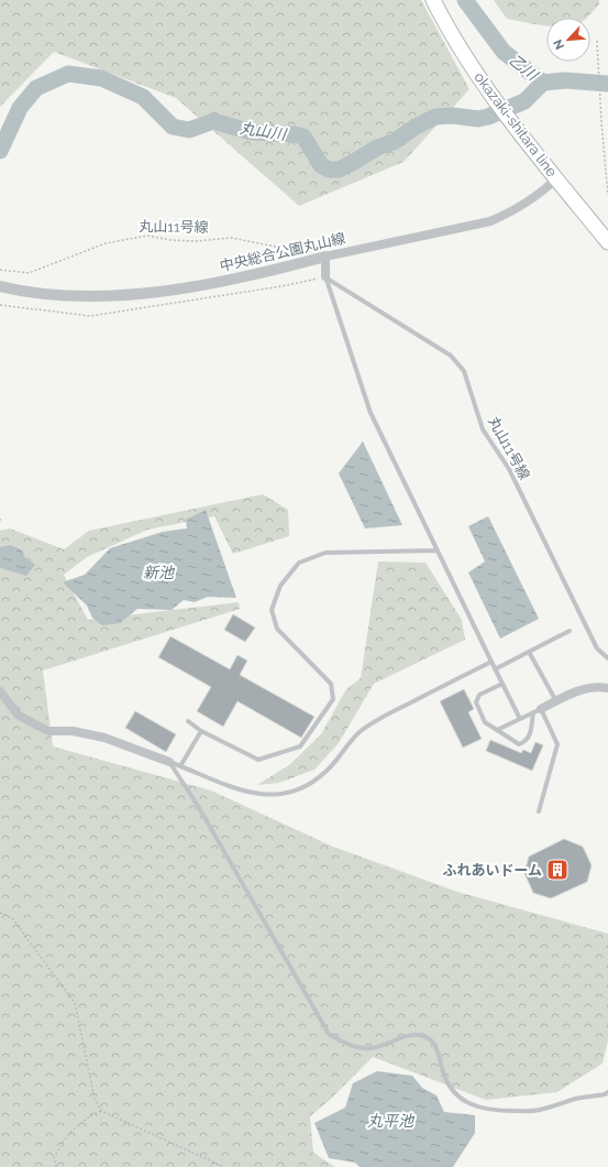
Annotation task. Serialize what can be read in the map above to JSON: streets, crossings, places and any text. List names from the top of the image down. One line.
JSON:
{"streets":{"main road":["okazaki-shitara line"],"street":["中央総合公園丸山線"],"lane":["丸山11号線"]},"crossings":[["okazaki-shitara line","中央総合公園丸山線"],["丸山11号線","中央総合公園丸山線"]],"water":["乙川","丸山川","新池","丸平池"],"places":{"building":["ふれあいドーム"]},"north":"bottom left"}
